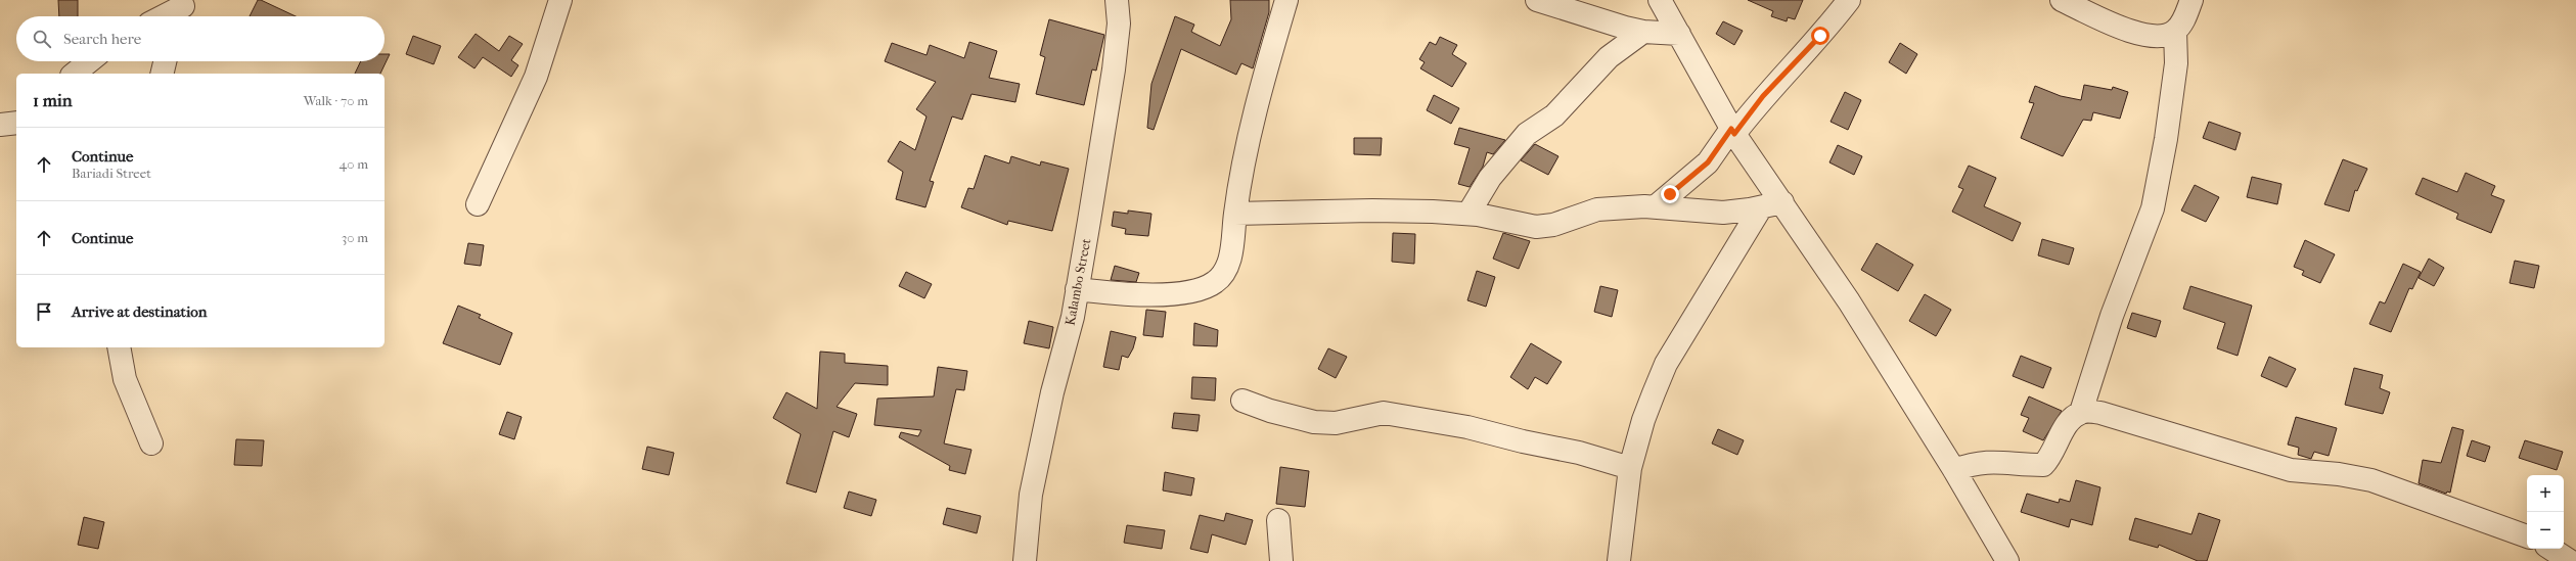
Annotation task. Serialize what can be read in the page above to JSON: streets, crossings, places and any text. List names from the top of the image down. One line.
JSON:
{"streets":{"street":["Kalambo Street"]},"page":{"search":"Search here","heading":["1 min","Walk · 70 m"],"list":[["Continue","Bariadi Street","40 m"],["Continue","30 m"],"Arrive at destination"],"map_buttons":["+","−"]}}
